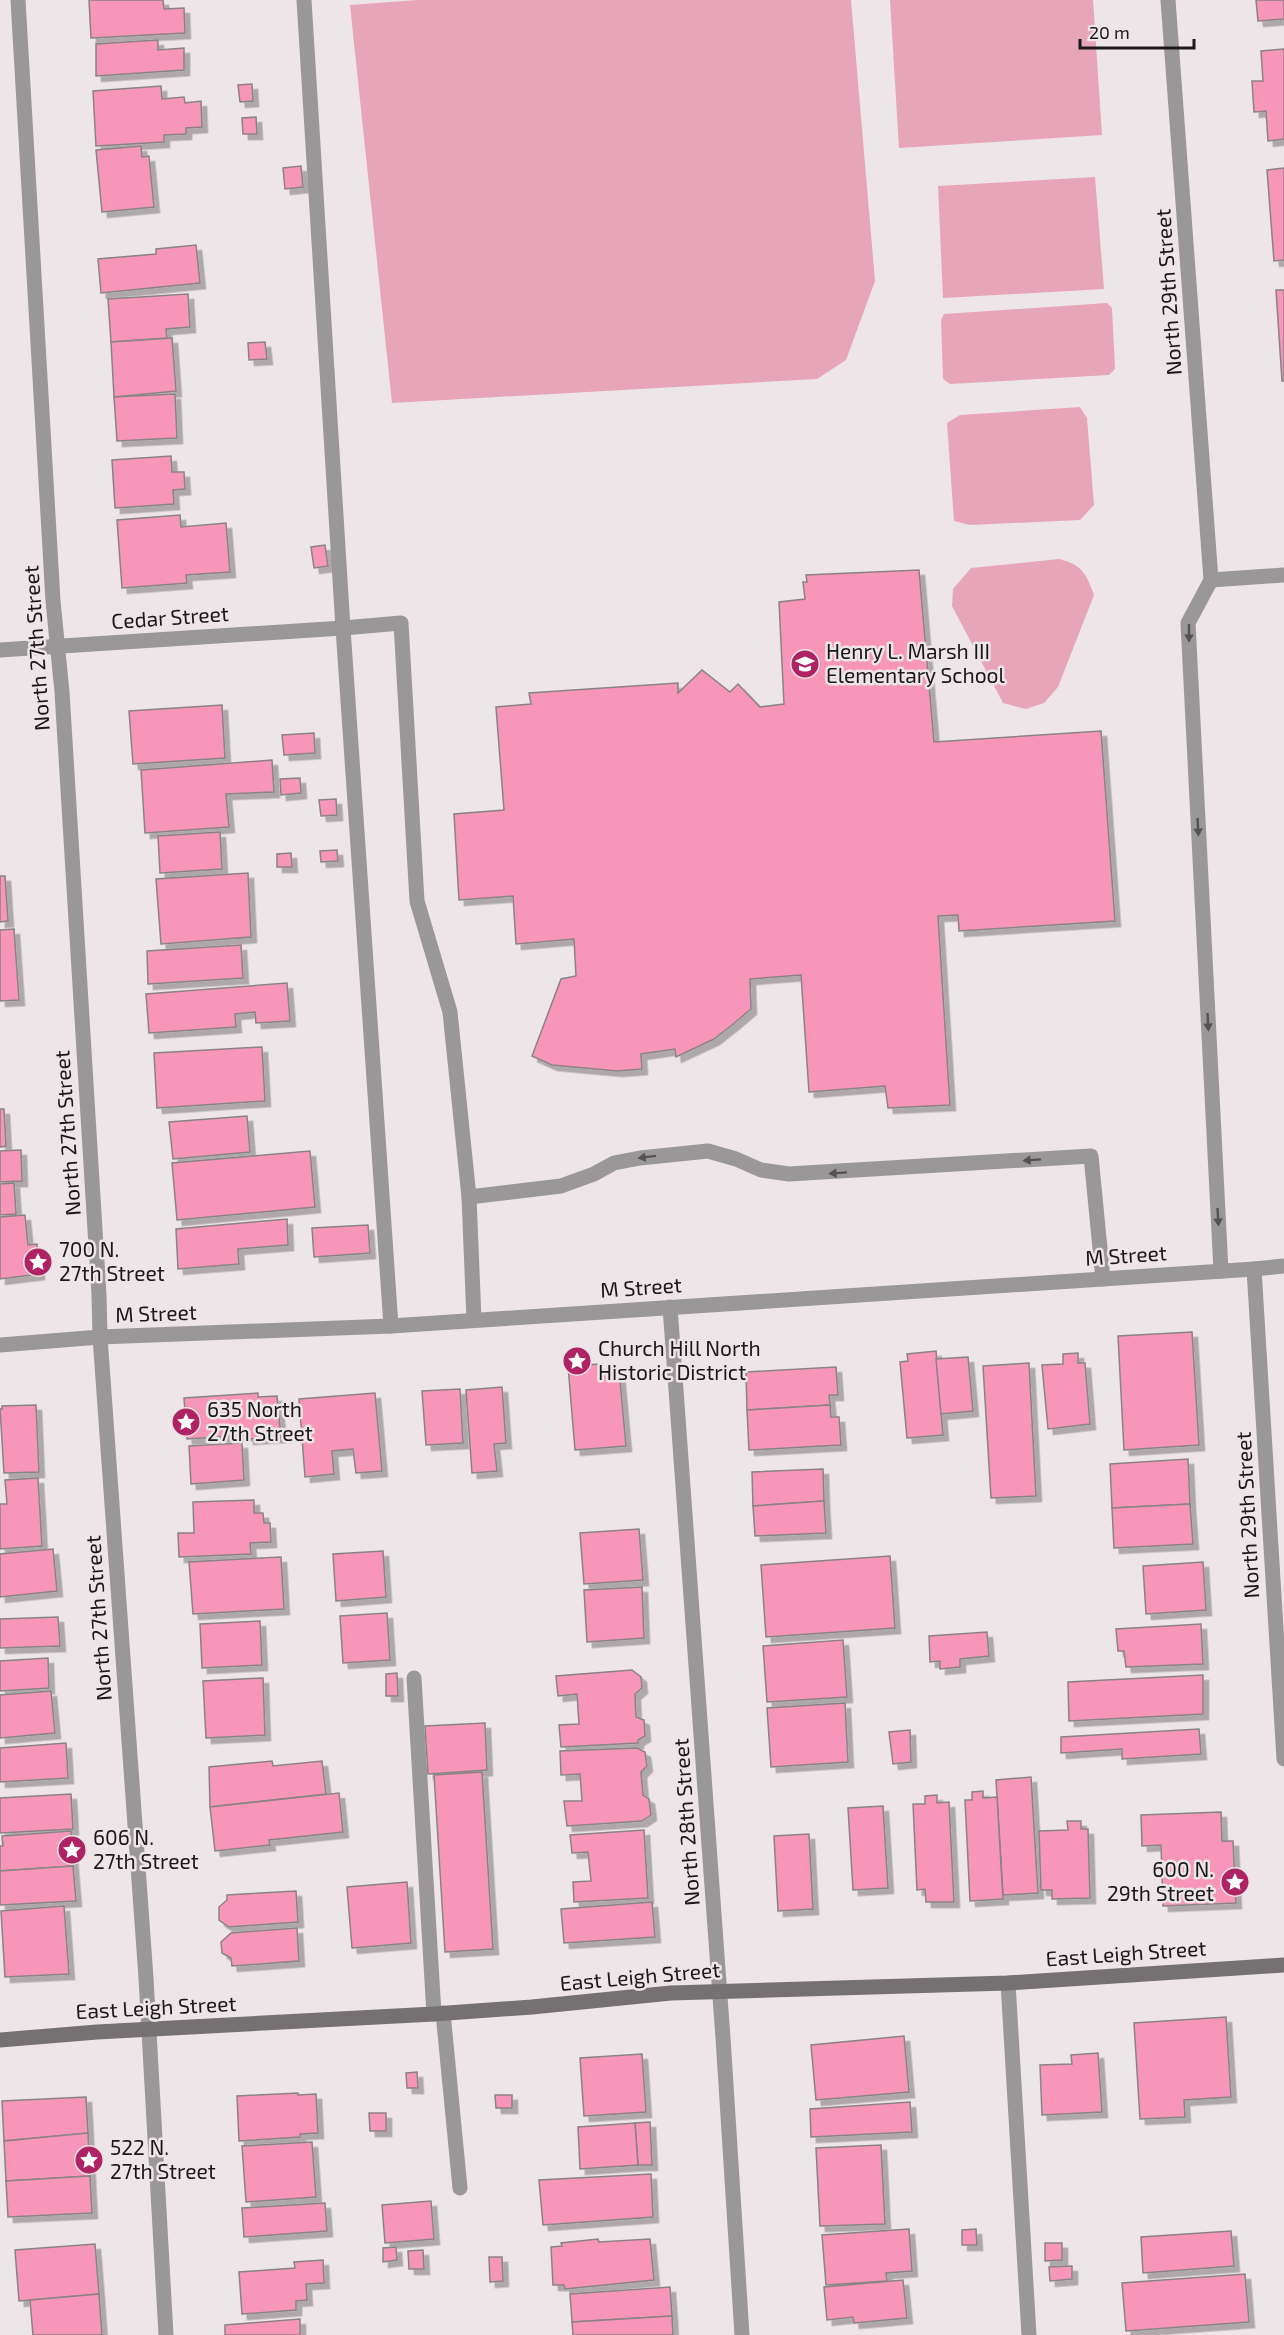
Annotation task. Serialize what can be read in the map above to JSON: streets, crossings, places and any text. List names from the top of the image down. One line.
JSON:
{"streets":{"street":["North 29th Street","Cedar Street","North 27th Street","M Street","North 28th Street","East Leigh Street"]},"crossings":[["North 29th Street","M Street"],["Cedar Street","North 27th Street"],["North 27th Street","M Street"],["North 27th Street","East Leigh Street"],["M Street","North 28th Street"],["North 28th Street","East Leigh Street"]],"places":{"school or university":["Henry L. Marsh III Elementary School"],"place":["700 N. 27th Street","Church Hill North Historic District","635 North 27th Street","606 N. 27th Street","600 N. 29th Street","522 N. 27th Street"]},"scale_bar":"20 m"}
